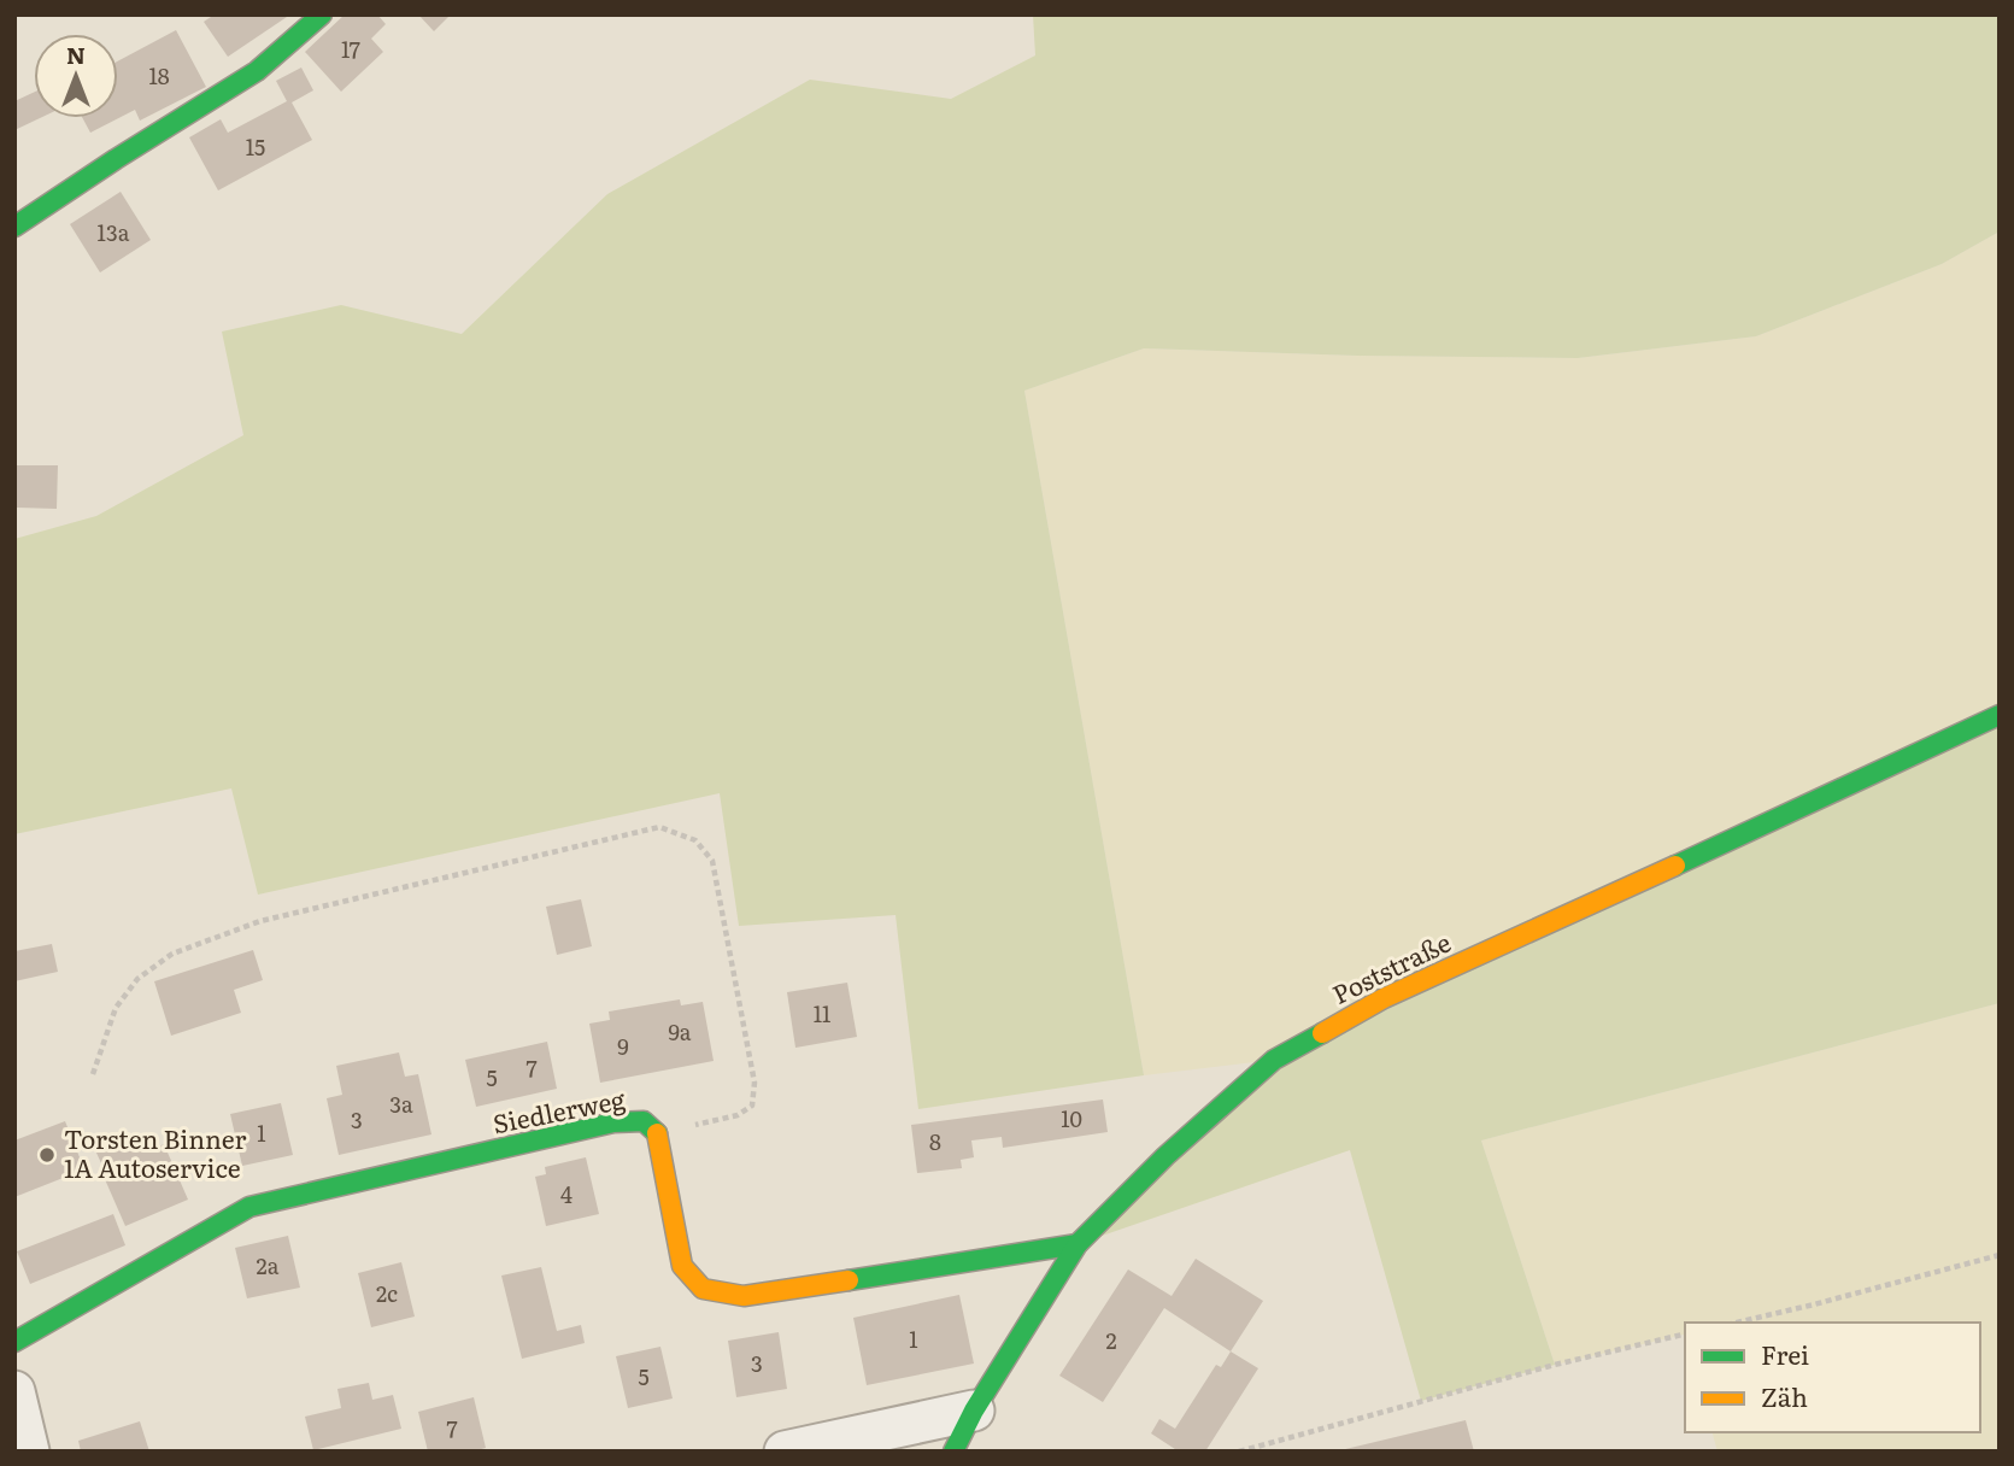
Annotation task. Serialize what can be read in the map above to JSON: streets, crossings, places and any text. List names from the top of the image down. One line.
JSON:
{"streets":{"street":["Poststraße","Siedlerweg"]},"crossings":[["Poststraße","Siedlerweg"]],"places":["Torsten Binner 1A Autoservice"],"house_numbers":["17","18","15","13a","11","9a","9","7","5","3a","10","3","1","8","4","2a","2c","1","2","3","5","7"],"legend":["Frei","Zäh"],"north":"top"}
